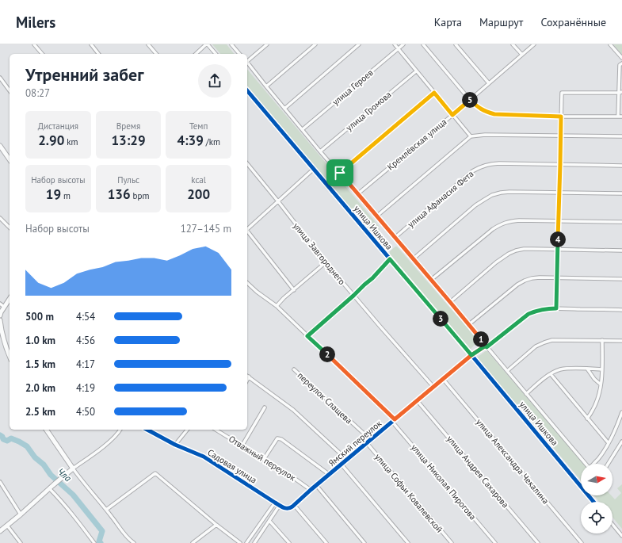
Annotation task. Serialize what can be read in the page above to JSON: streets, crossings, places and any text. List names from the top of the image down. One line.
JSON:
{"streets":{"street":["улица Героев","улица Громова","Кремлёвская улица","улица Афанасия Фета","улица Ишкова","улица Завгороднего","переулок Слащева","Ямский переулок","Отважный переулок","улица Александра Чекалина","Садовая улица","улица Андрея Сахарова","улица Николая Пирогова","улица Софьи Ковалевской"]},"crossings":[["улица Героев","улица Ишкова"],["улица Громова","улица Ишкова"],["Кремлёвская улица","улица Ишкова"],["улица Афанасия Фета","улица Ишкова"],["улица Ишкова","Ямский переулок"],["улица Завгороднего","Ямский переулок"],["переулок Слащева","Ямский переулок"],["Ямский переулок","Отважный переулок"],["Ямский переулок","улица Александра Чекалина"],["Ямский переулок","Садовая улица"],["Ямский переулок","улица Андрея Сахарова"],["Ямский переулок","улица Николая Пирогова"],["Ямский переулок","улица Софьи Ковалевской"]],"water":["Чла"],"north":"right","page":{"header":"Milers","nav":["Карта","Маршрут","Сохранённые"],"heading":["Утренний забег","08:27"],"pins":["5","4","3","1","2"],"stats":[["Дистанция","2.90 km"],["Время","13:29"],["Темп","4:39 /km"],["Набор высоты","19 m"],["Пульс","136 bpm"],["kcal","200"]],"chart":["Набор высоты","127–145 m"],"list":[{"name":"500 m","note":"4:54"},{"name":"1.0 km","note":"4:56"},{"name":"1.5 km","note":"4:17"},{"name":"2.0 km","note":"4:19"},{"name":"2.5 km","note":"4:50"}]}}
